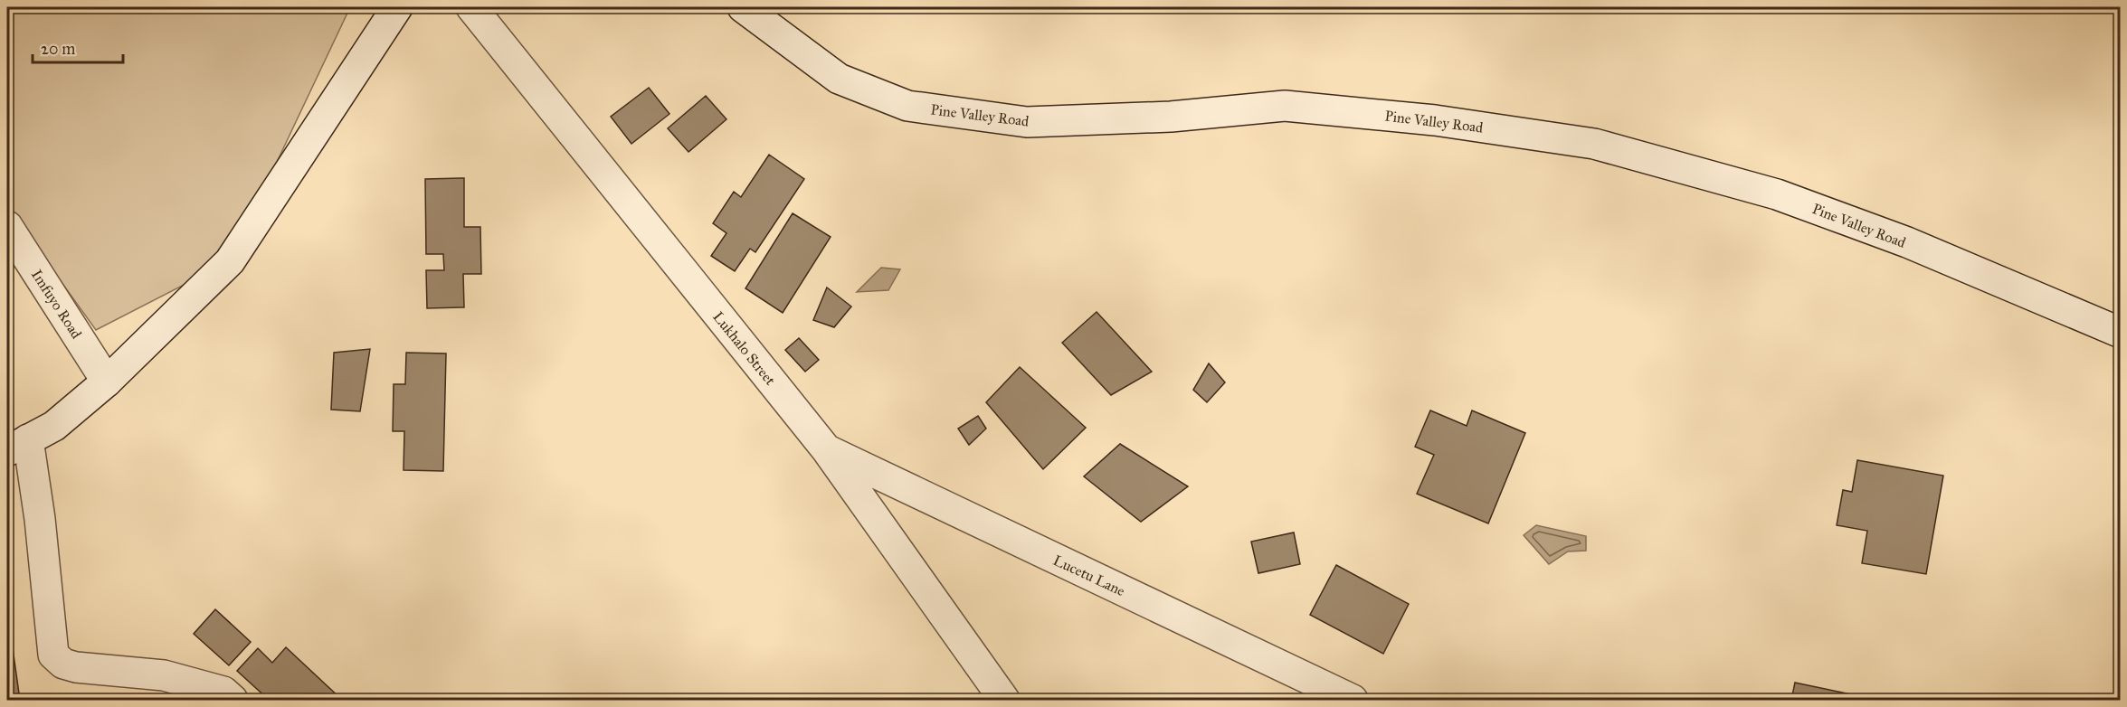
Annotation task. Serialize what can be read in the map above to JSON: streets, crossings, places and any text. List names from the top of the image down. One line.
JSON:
{"streets":{"street":["Pine Valley Road","Imfuyo Road","Lukhalo Street","Lucetu Lane"]},"crossings":[["Lukhalo Street","Lucetu Lane"]],"scale_bar":"20 m"}
